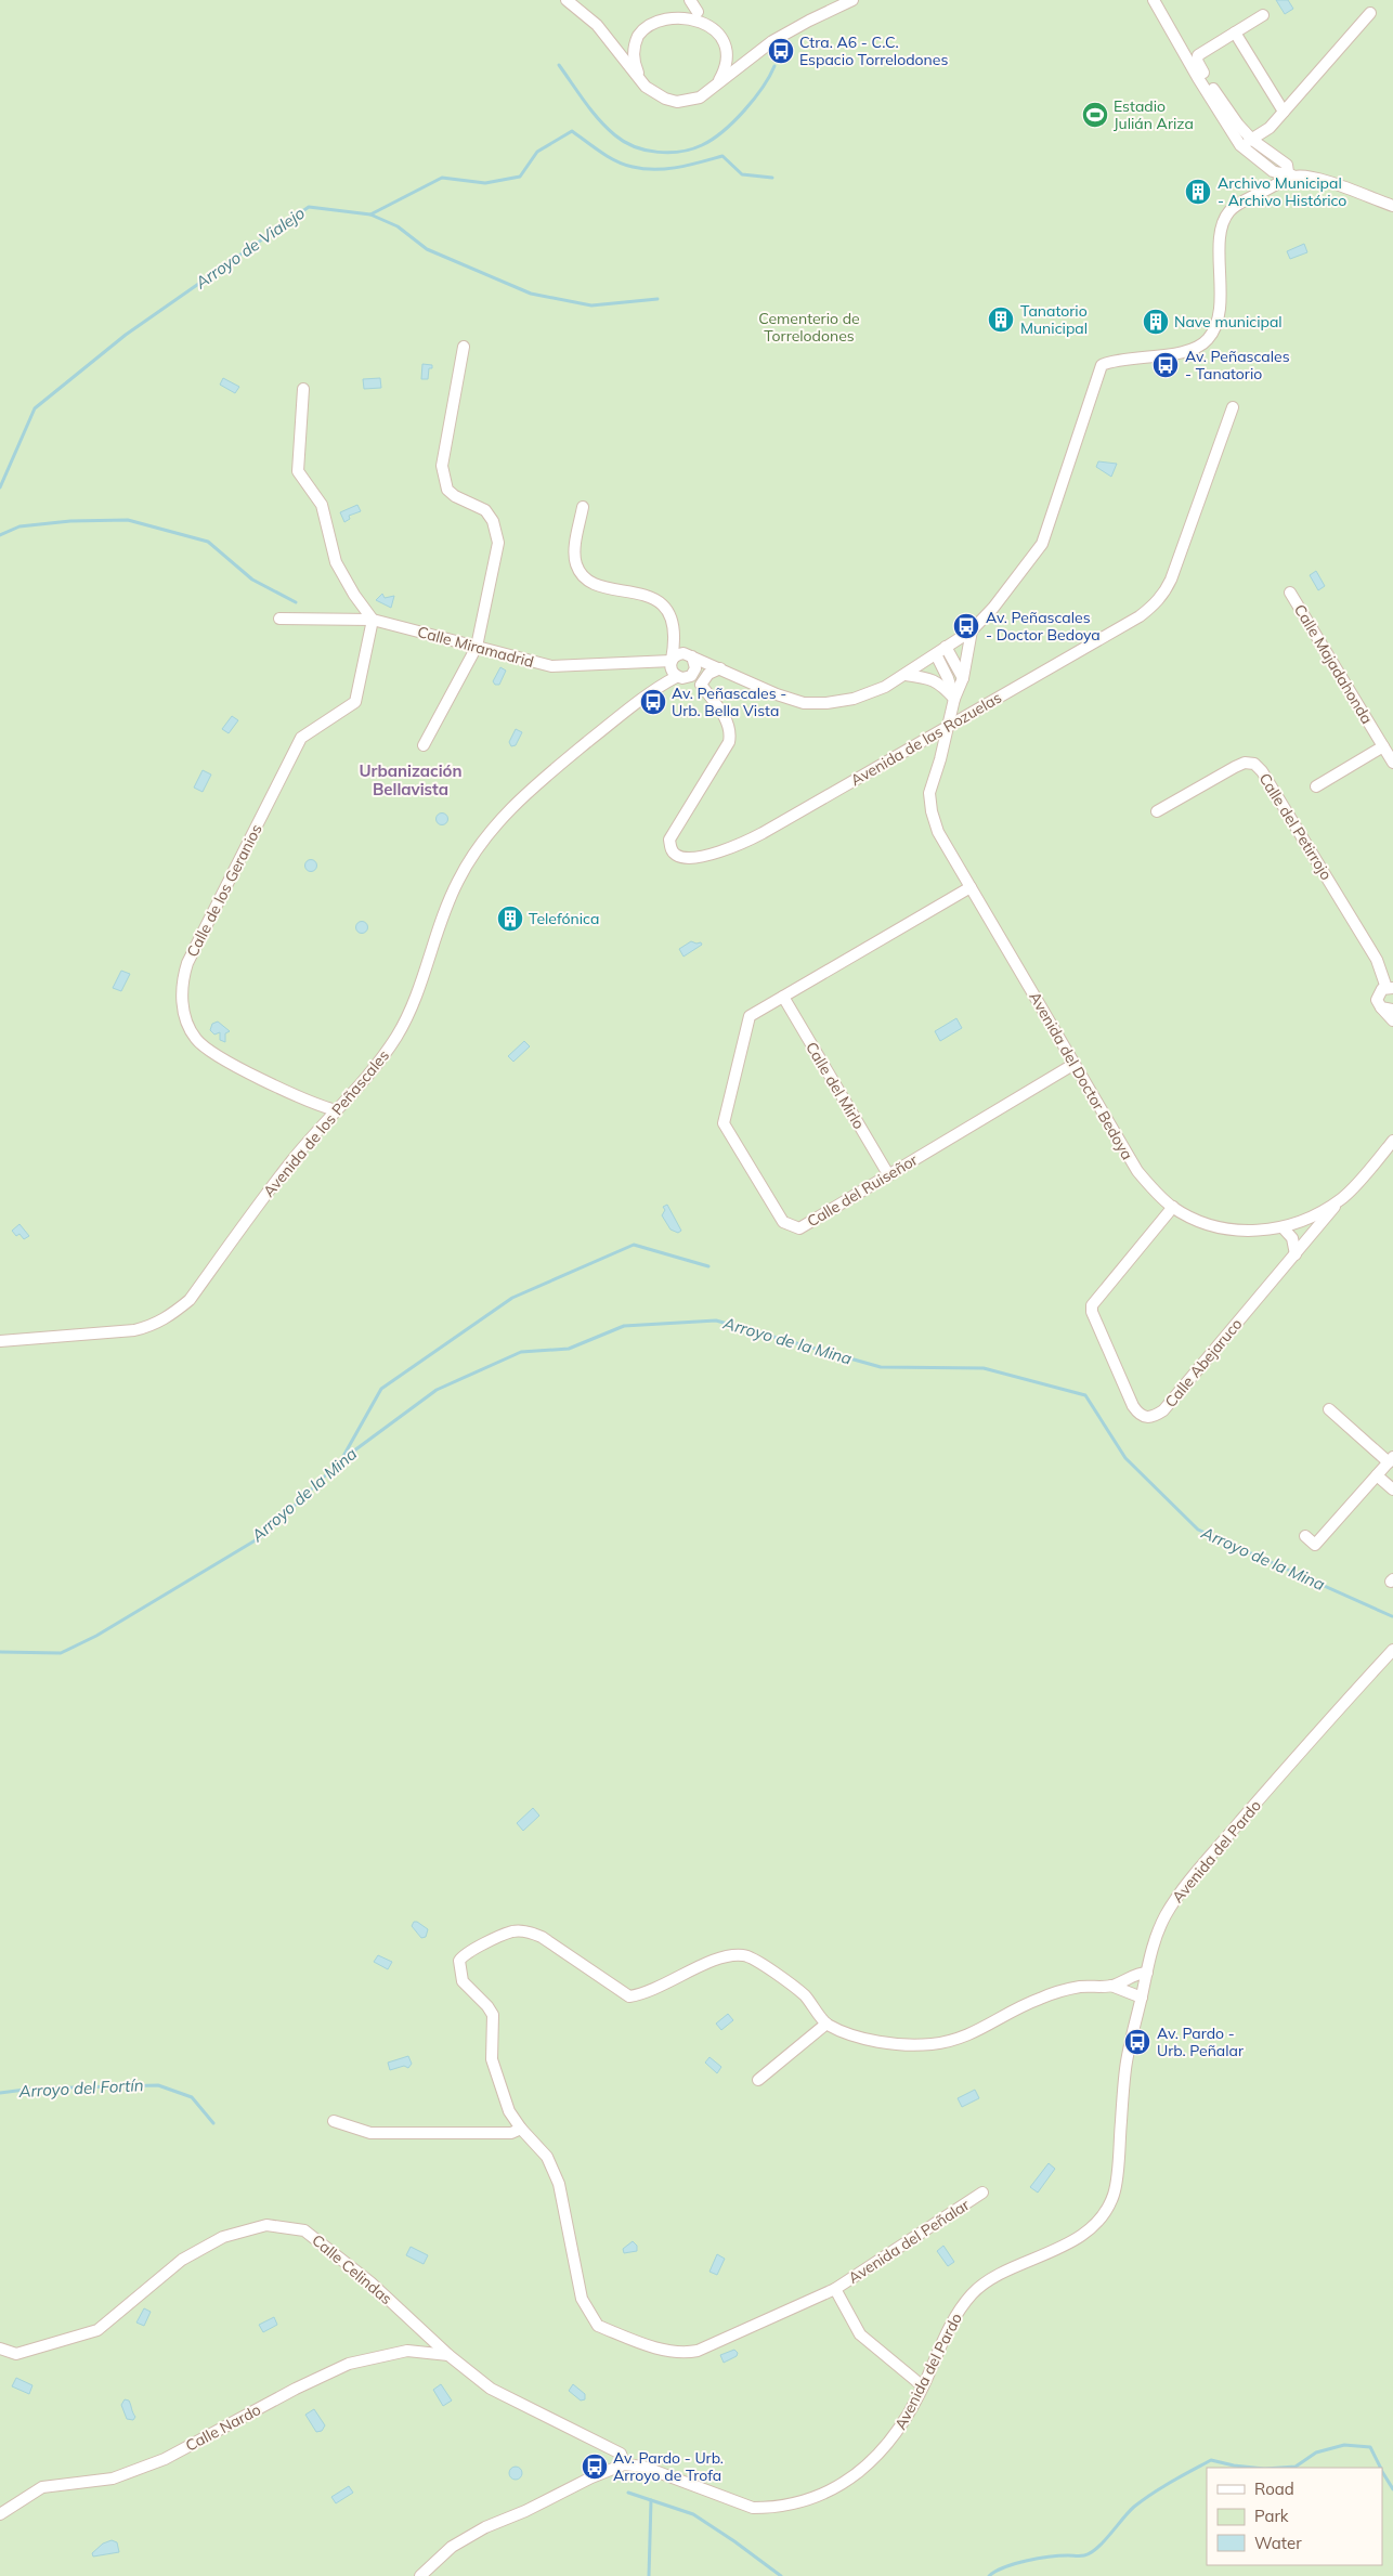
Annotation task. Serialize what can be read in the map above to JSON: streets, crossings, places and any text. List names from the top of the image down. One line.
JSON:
{"streets":{"street":["Calle Miramadrid","Calle Majadahonda","Avenida de las Rozuelas","Calle del Petirrojo","Calle de los Geranios","Avenida del Doctor Bedoya","Calle del Mirlo","Avenida de los Peñascales","Calle del Ruiseñor","Calle Abejaruco","Avenida del Pardo","Avenida del Peñalar","Calle Celindas","Calle Nardo"]},"crossings":[["Calle Miramadrid","Calle de los Geranios"],["Calle Miramadrid","Avenida de los Peñascales"],["Avenida de las Rozuelas","Avenida del Doctor Bedoya"],["Calle de los Geranios","Avenida de los Peñascales"],["Avenida del Doctor Bedoya","Calle del Ruiseñor"],["Avenida del Doctor Bedoya","Calle Abejaruco"],["Calle del Mirlo","Calle del Ruiseñor"],["Avenida del Pardo","Avenida del Peñalar"],["Avenida del Pardo","Calle Celindas"],["Calle Celindas","Calle Nardo"]],"districts":["Urbanización Bellavista"],"water":["Arroyo de Vialejo","Arroyo de la Mina","Arroyo del Fortín"],"parks":["Cementerio de Torrelodones"],"places":{"bus stop":["Ctra. A6 - C.C. Espacio Torrelodones","Av. Peñascales - Tanatorio","Av. Peñascales - Doctor Bedoya","Av. Peñascales - Urb. Bella Vista","Av. Pardo - Urb. Peñalar","Av. Pardo - Urb. Arroyo de Trofa"],"sports":["Estadio Julián Ariza"],"building":["Archivo Municipal - Archivo Histórico","Tanatorio Municipal","Nave municipal","Telefónica"]},"legend":["Road","Park","Water"]}
